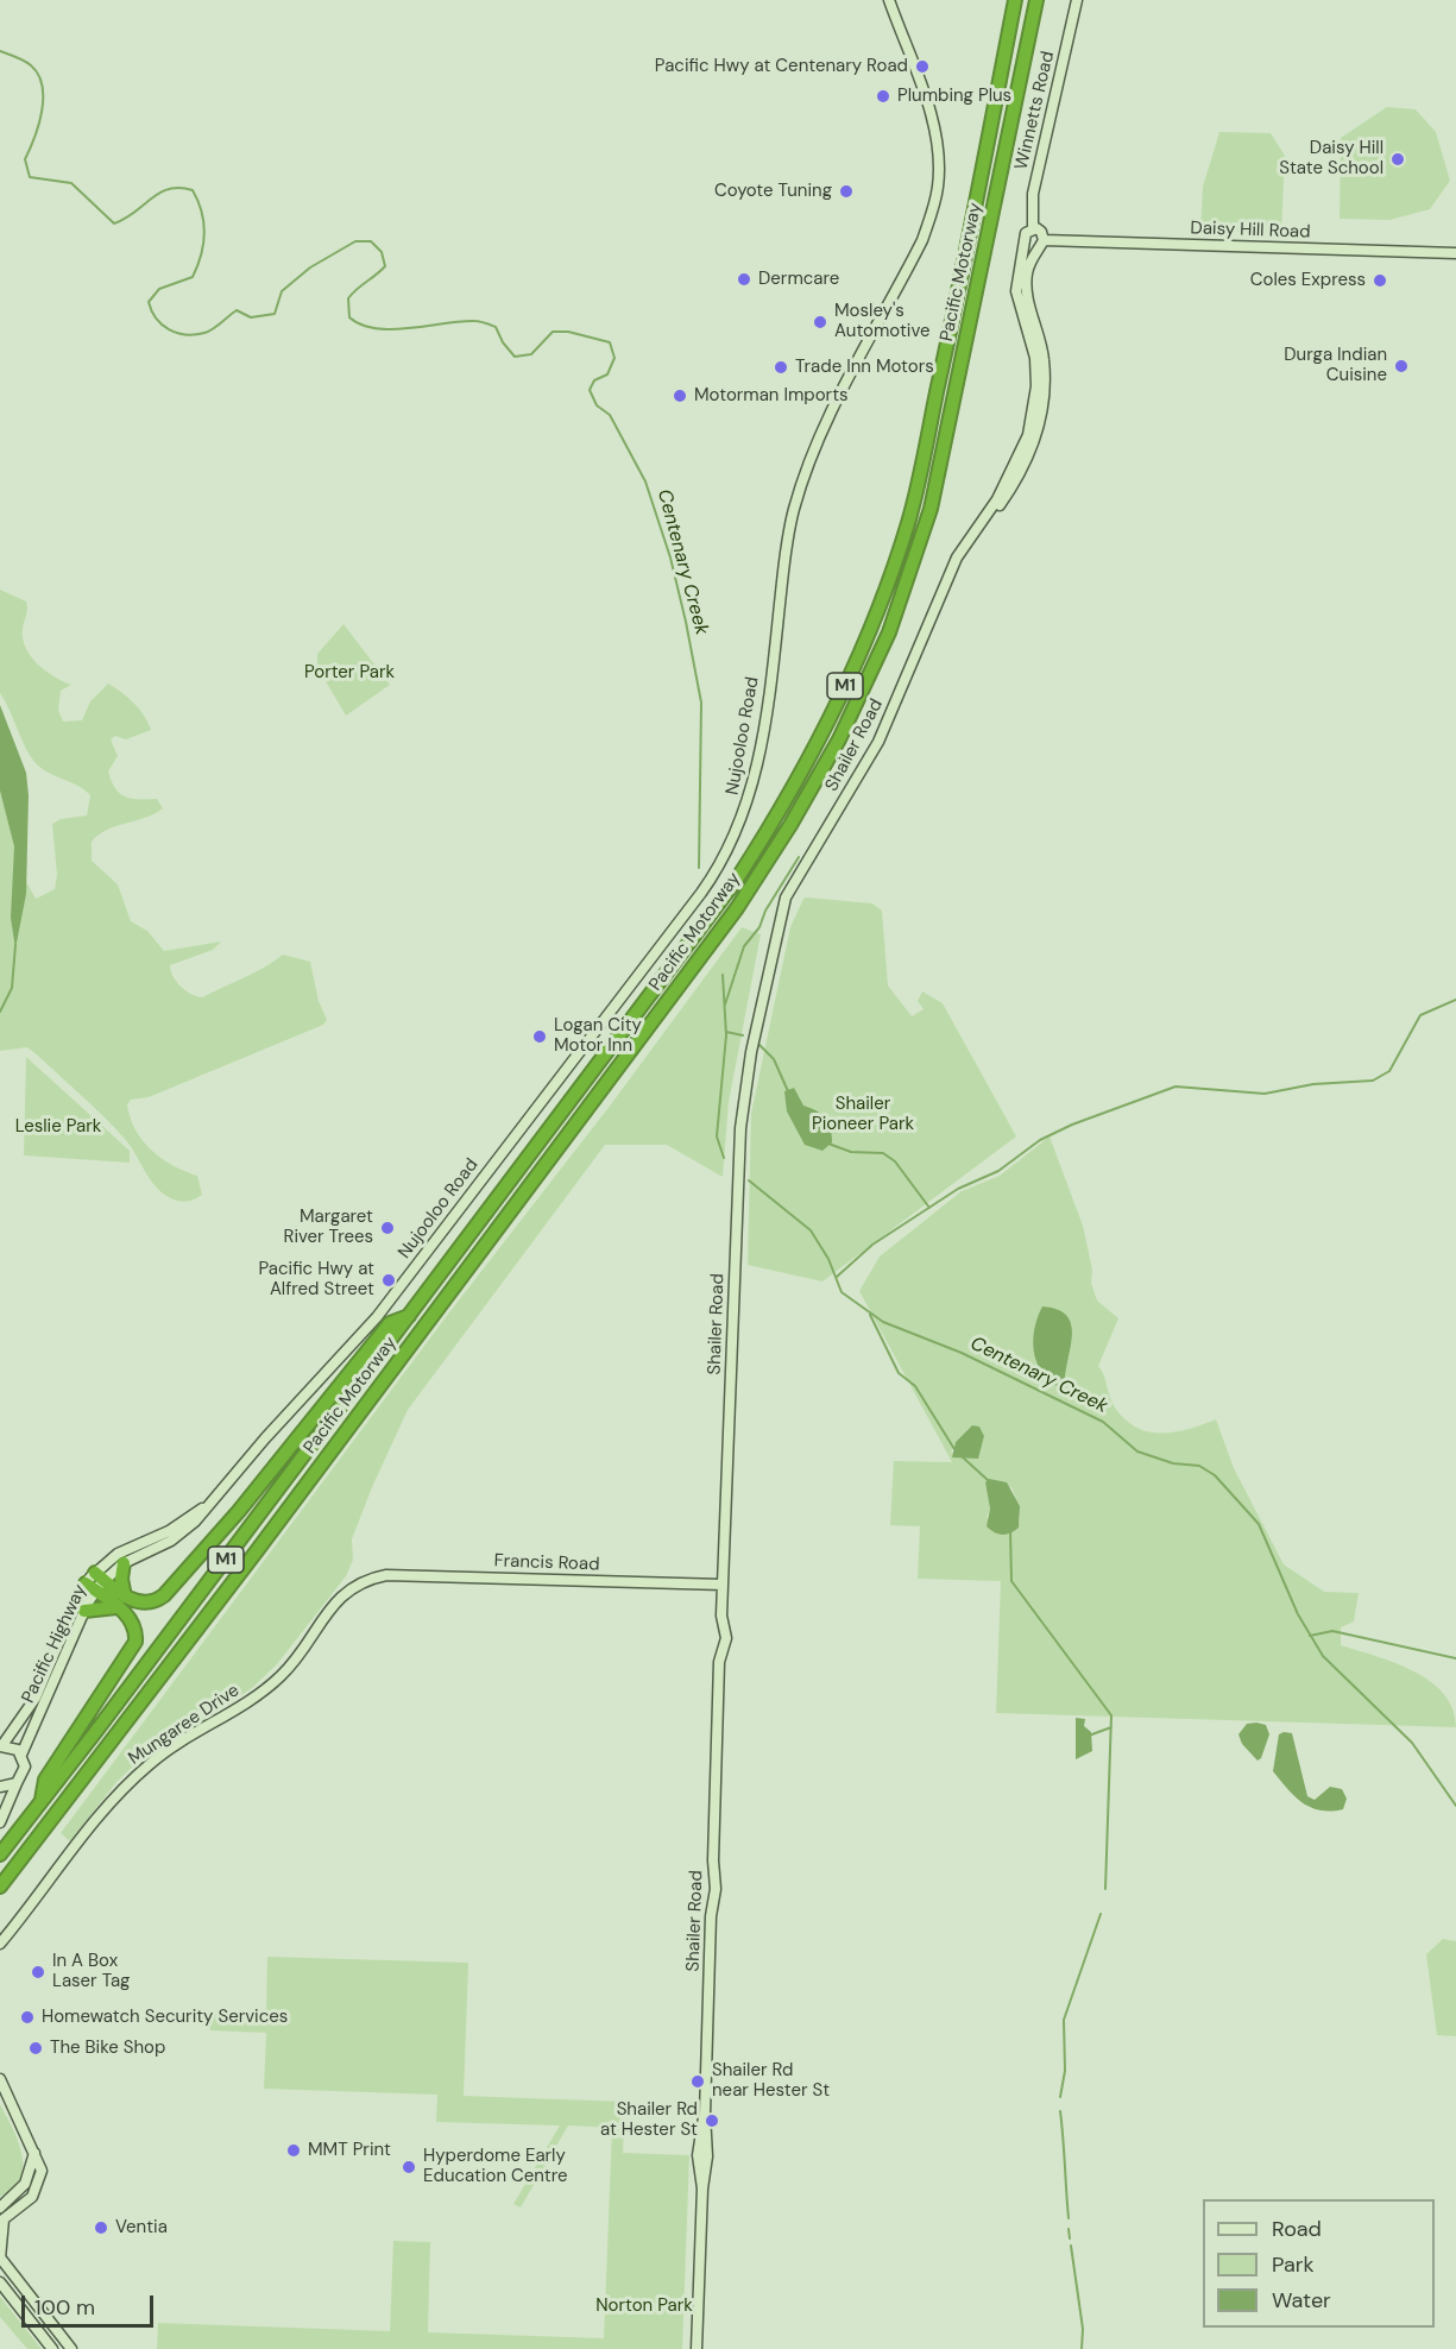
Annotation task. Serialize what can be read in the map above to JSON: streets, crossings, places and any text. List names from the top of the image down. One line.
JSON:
{"streets":{"highway":["Pacific Motorway","M1"],"street":["Winnetts Road","Daisy Hill Road","Nujooloo Road","Shailer Road","Francis Road","Pacific Highway","Mungaree Drive"]},"crossings":[["Winnetts Road","Shailer Road"],["Daisy Hill Road","Shailer Road"],["Nujooloo Road","Pacific Highway"],["Shailer Road","Francis Road"],["Francis Road","Mungaree Drive"]],"water":["Centenary Creek"],"parks":["Porter Park","Shailer Pioneer Park","Leslie Park","Norton Park"],"places":["Pacific Hwy at Centenary Road","Plumbing Plus","Daisy Hill State School","Coyote Tuning","Dermcare","Coles Express","Mosley's Automotive","Durga Indian Cuisine","Trade Inn Motors","Motorman Imports","Logan City Motor Inn","Margaret River Trees","Pacific Hwy at Alfred Street","In A Box Laser Tag","Homewatch Security Services","The Bike Shop","Shailer Rd near Hester St","Shailer Rd at Hester St","MMT Print","Hyperdome Early Education Centre","Ventia"],"legend":["Road","Park","Water"],"scale_bar":"100 m"}
